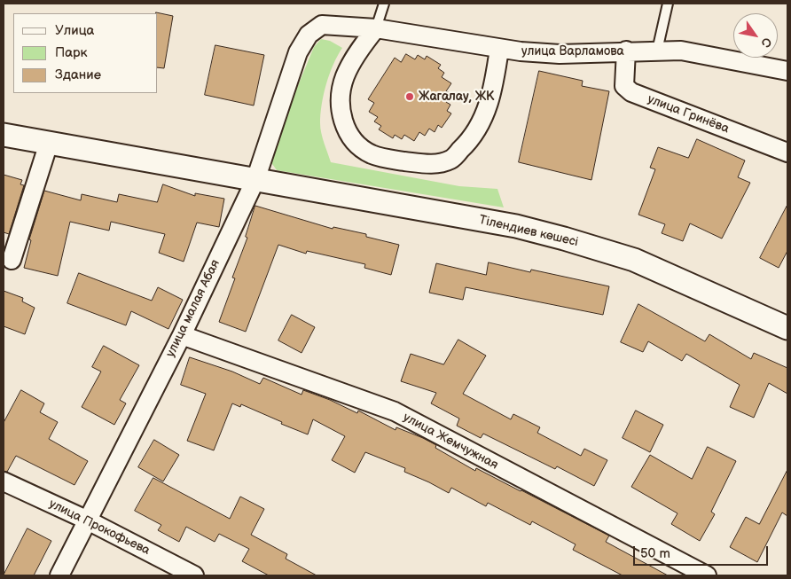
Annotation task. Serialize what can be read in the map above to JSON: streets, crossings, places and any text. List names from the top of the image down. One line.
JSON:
{"streets":{"street":["улица Варламова","улица Гринёва","Тілендиев көшесі","улица малая Абая","улица Жемчужная","улица Прокофьева"]},"crossings":[["улица Варламова","улица Гринёва"],["улица Варламова","улица малая Абая"],["Тілендиев көшесі","улица малая Абая"],["улица малая Абая","улица Жемчужная"],["улица малая Абая","улица Прокофьева"]],"places":["Жагалау, ЖК"],"legend":["Улица","Парк","Здание"],"scale_bar":"50 m","north":"bottom right"}
